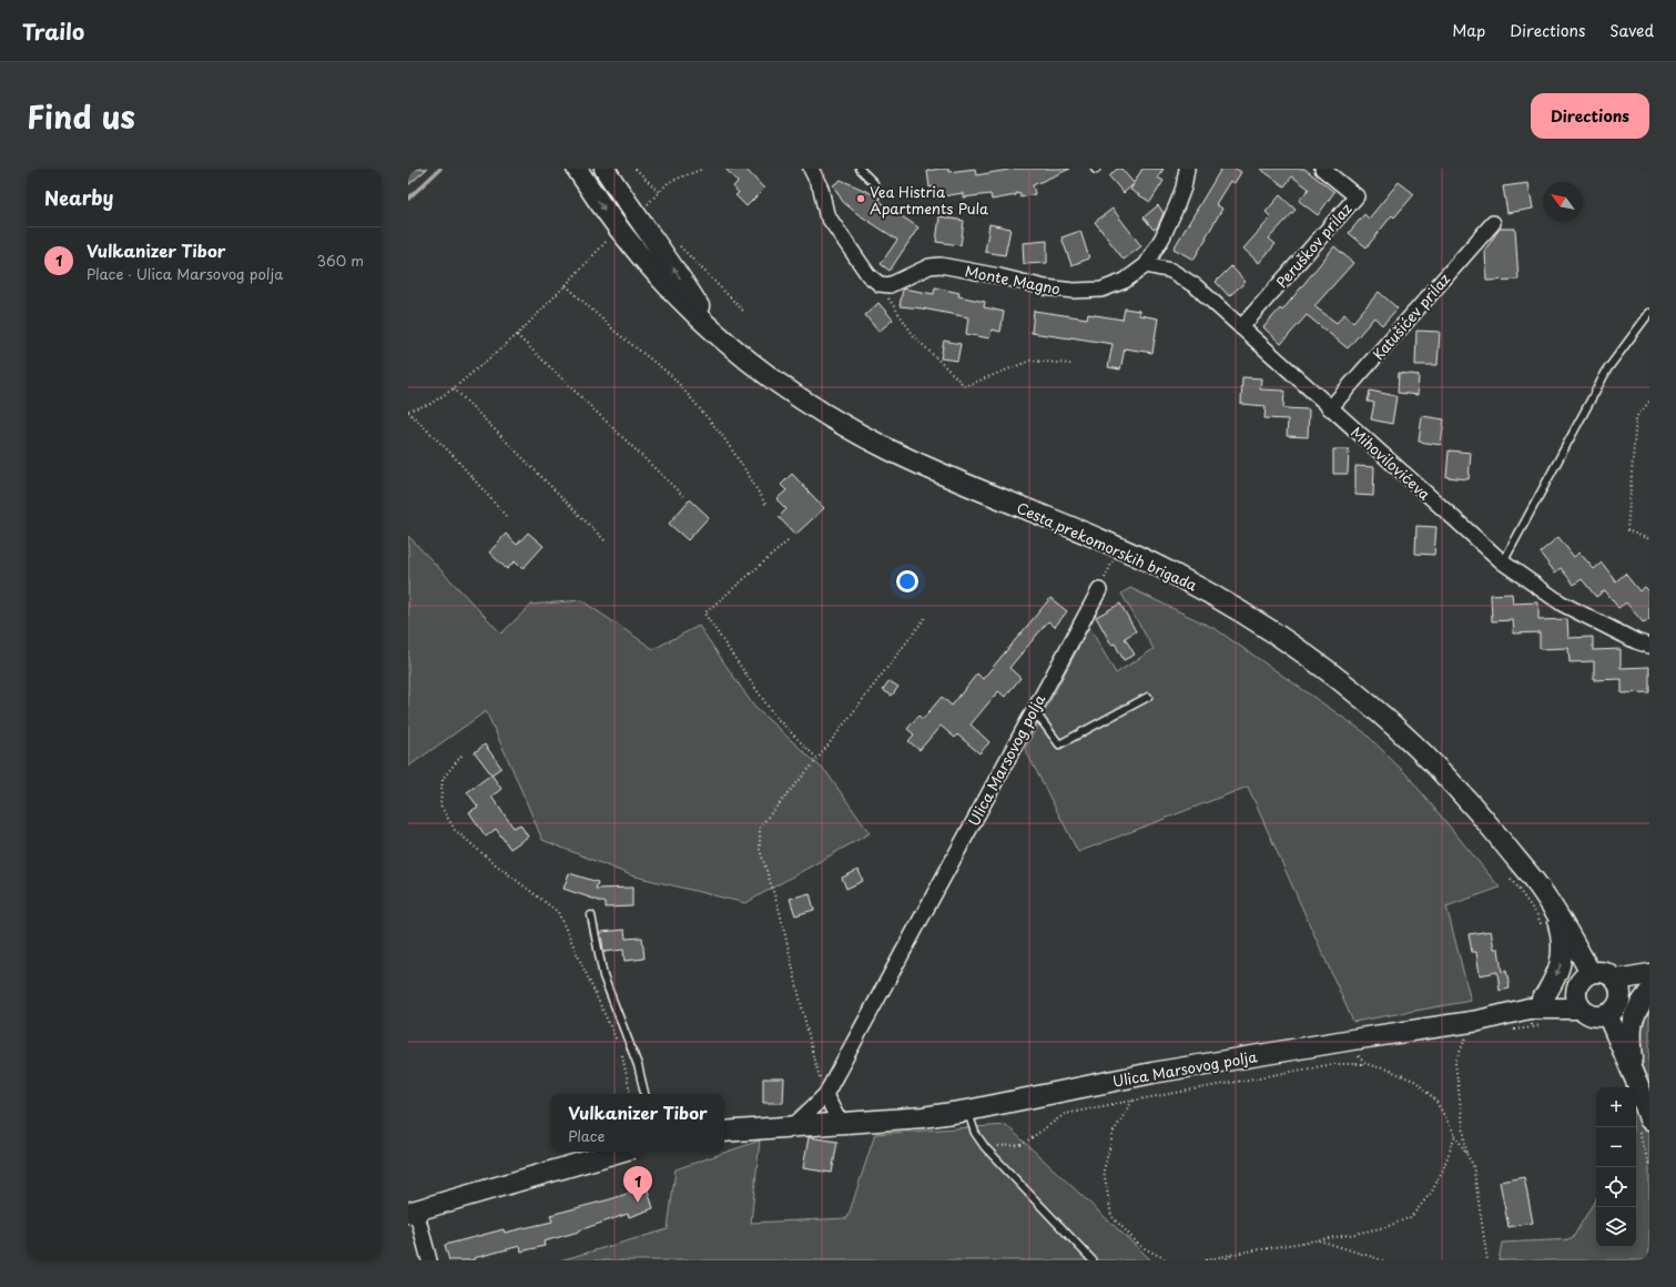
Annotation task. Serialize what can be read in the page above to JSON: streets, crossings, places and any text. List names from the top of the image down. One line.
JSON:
{"streets":{"main road":["Cesta prekomorskih brigada","Ulica Marsovog polja"],"street":["Peruškov prilaz","Monte Magno","Katušićev prilaz","Mihovilovićeva"]},"crossings":[["Peruškov prilaz","Mihovilovićeva"],["Monte Magno","Mihovilovićeva"],["Katušićev prilaz","Mihovilovićeva"],["Cesta prekomorskih brigada","Ulica Marsovog polja"]],"places":["Vea Histria Apartments Pula"],"north":"top left","page":{"header":"Trailo","nav":["Map","Directions","Saved"],"title":"Find us","buttons":"Directions","heading":"Nearby","list":[{"mark":"1","name":"Vulkanizer Tibor","note":"Place · Ulica Marsovog polja","value":"360 m"}],"map_buttons":["+","−"],"popup":["Vulkanizer Tibor","Place"],"pins":"1"}}
